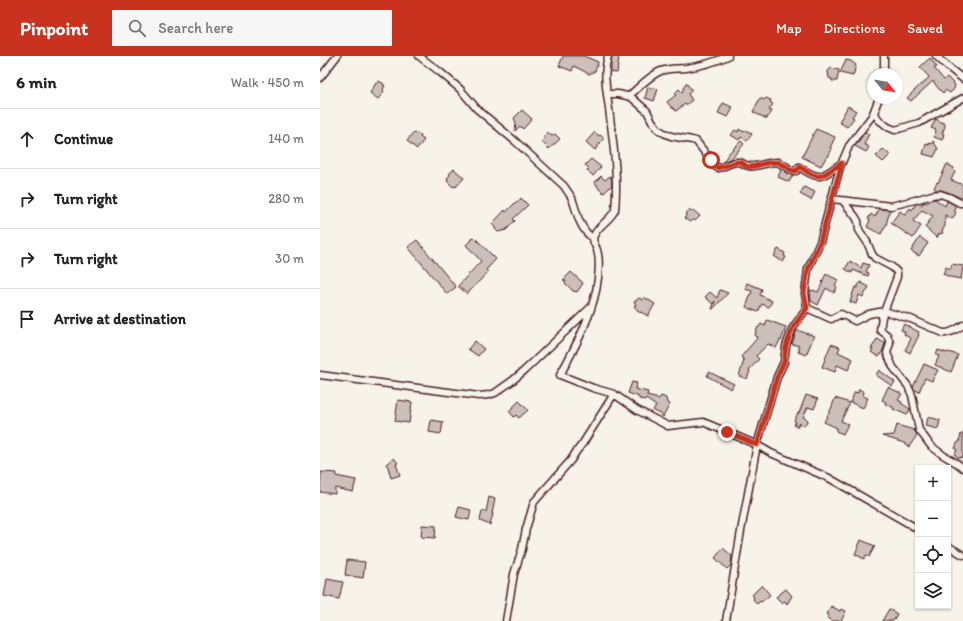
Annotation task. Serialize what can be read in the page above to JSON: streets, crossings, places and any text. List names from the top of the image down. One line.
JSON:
{"north":"bottom right","page":{"header":"Pinpoint","search":"Search here","nav":["Map","Directions","Saved"],"heading":["6 min","Walk · 450 m"],"list":[["Continue","140 m"],["Turn right","280 m"],["Turn right","30 m"],"Arrive at destination"],"map_buttons":["+","−"]}}
